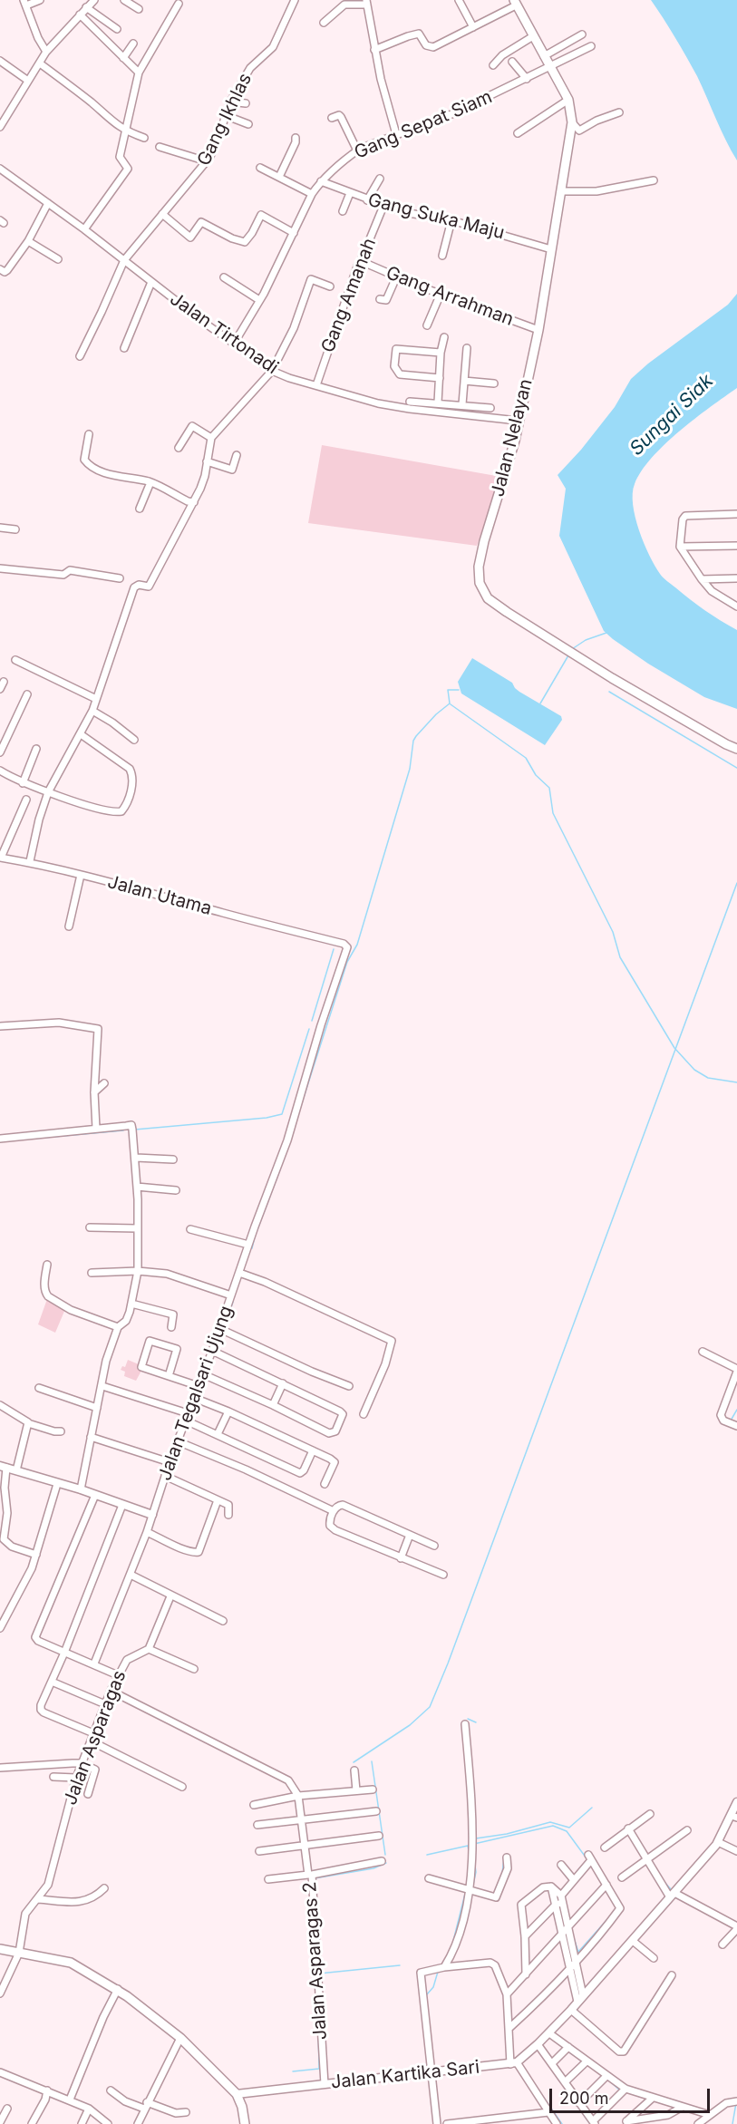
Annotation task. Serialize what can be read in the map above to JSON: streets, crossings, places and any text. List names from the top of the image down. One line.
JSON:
{"streets":{"main road":["Jalan Nelayan"],"street":["Gang Ikhlas","Gang Sepat Siam","Gang Suka Maju","Gang Amanah","Gang Arrahman","Jalan Tirtonadi","Jalan Utama","Jalan Tegalsari Ujung","Jalan Asparagas","Jalan Asparagas 2","Jalan Kartika Sari"]},"crossings":[["Gang Ikhlas","Jalan Tirtonadi"],["Gang Sepat Siam","Gang Suka Maju"],["Gang Sepat Siam","Jalan Tirtonadi"],["Gang Sepat Siam","Jalan Nelayan"],["Gang Suka Maju","Gang Amanah"],["Gang Suka Maju","Jalan Nelayan"],["Gang Amanah","Gang Arrahman"],["Gang Amanah","Jalan Tirtonadi"],["Gang Arrahman","Jalan Nelayan"],["Jalan Tirtonadi","Jalan Nelayan"],["Jalan Utama","Jalan Tegalsari Ujung"],["Jalan Tegalsari Ujung","Jalan Asparagas"],["Jalan Asparagas","Jalan Asparagas 2"],["Jalan Asparagas 2","Jalan Kartika Sari"]],"water":["Sungai Siak"],"scale_bar":"200 m"}
